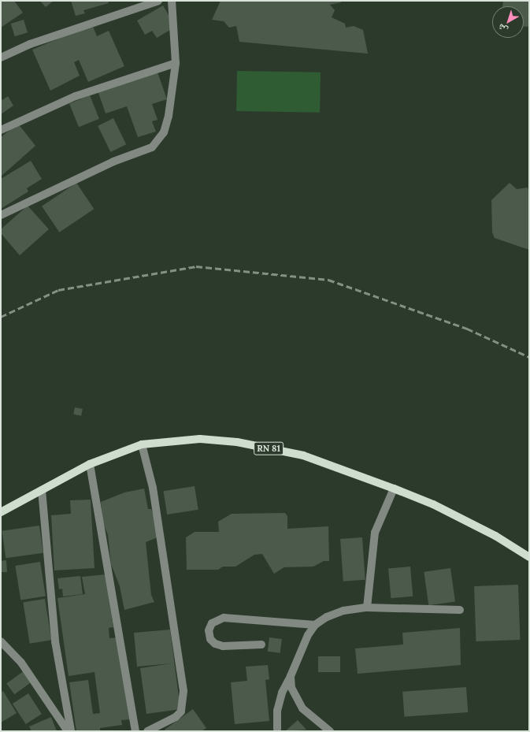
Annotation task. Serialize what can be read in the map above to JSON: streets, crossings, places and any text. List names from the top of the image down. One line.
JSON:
{"streets":{"main road":["RN 81"]},"north":"bottom left"}
